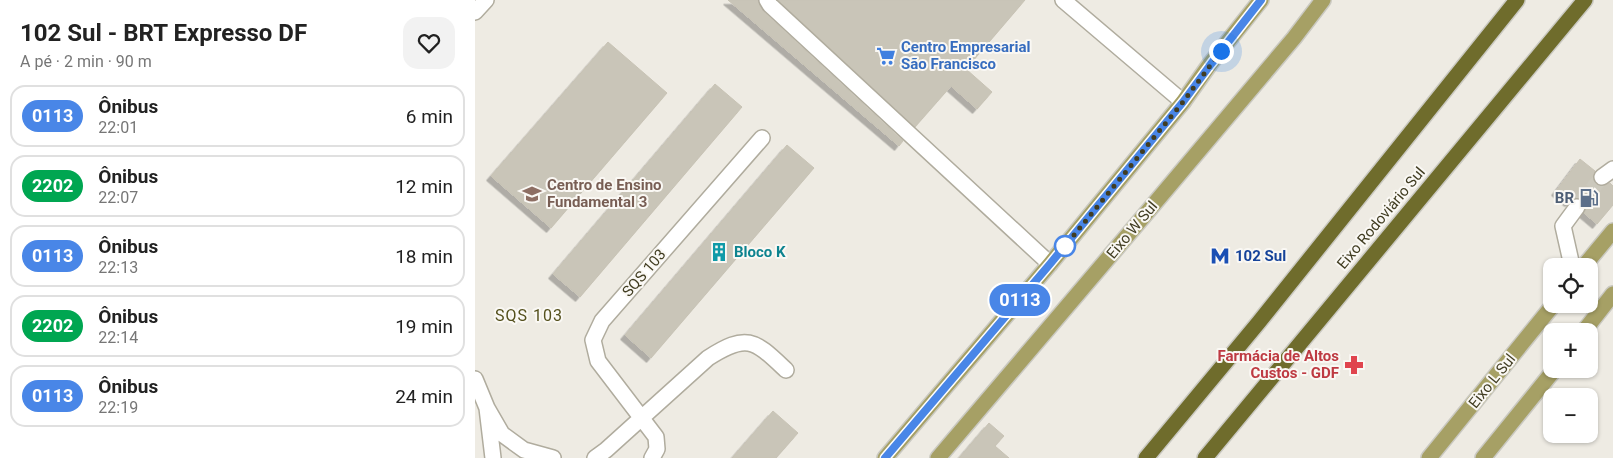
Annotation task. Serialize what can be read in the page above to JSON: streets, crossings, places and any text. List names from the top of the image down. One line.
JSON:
{"streets":{"highway":["Eixo Rodoviário Sul"],"main road":["Eixo W Sul","Eixo L Sul"],"street":["SQS 103"]},"districts":["SQS 103"],"places":{"supermarket":["Centro Empresarial São Francisco"],"school or university":["Centro de Ensino Fundamental 3"],"fuel station":["BR"],"building":["Bloco K"],"metro station":["102 Sul"],"pharmacy":["Farmácia de Altos Custos - GDF"]},"lines":["bus line 0113"],"page":{"heading":["102 Sul - BRT Expresso DF","A pé · 2 min · 90 m"],"on_map":"0113","list":[{"mark":"0113","name":"Ônibus","note":"22:01","value":"6 min"},{"mark":"2202","name":"Ônibus","note":"22:07","value":"12 min"},{"mark":"0113","name":"Ônibus","note":"22:13","value":"18 min"},{"mark":"2202","name":"Ônibus","note":"22:14","value":"19 min"},{"mark":"0113","name":"Ônibus","note":"22:19","value":"24 min"}],"map_buttons":["+","−"]}}
